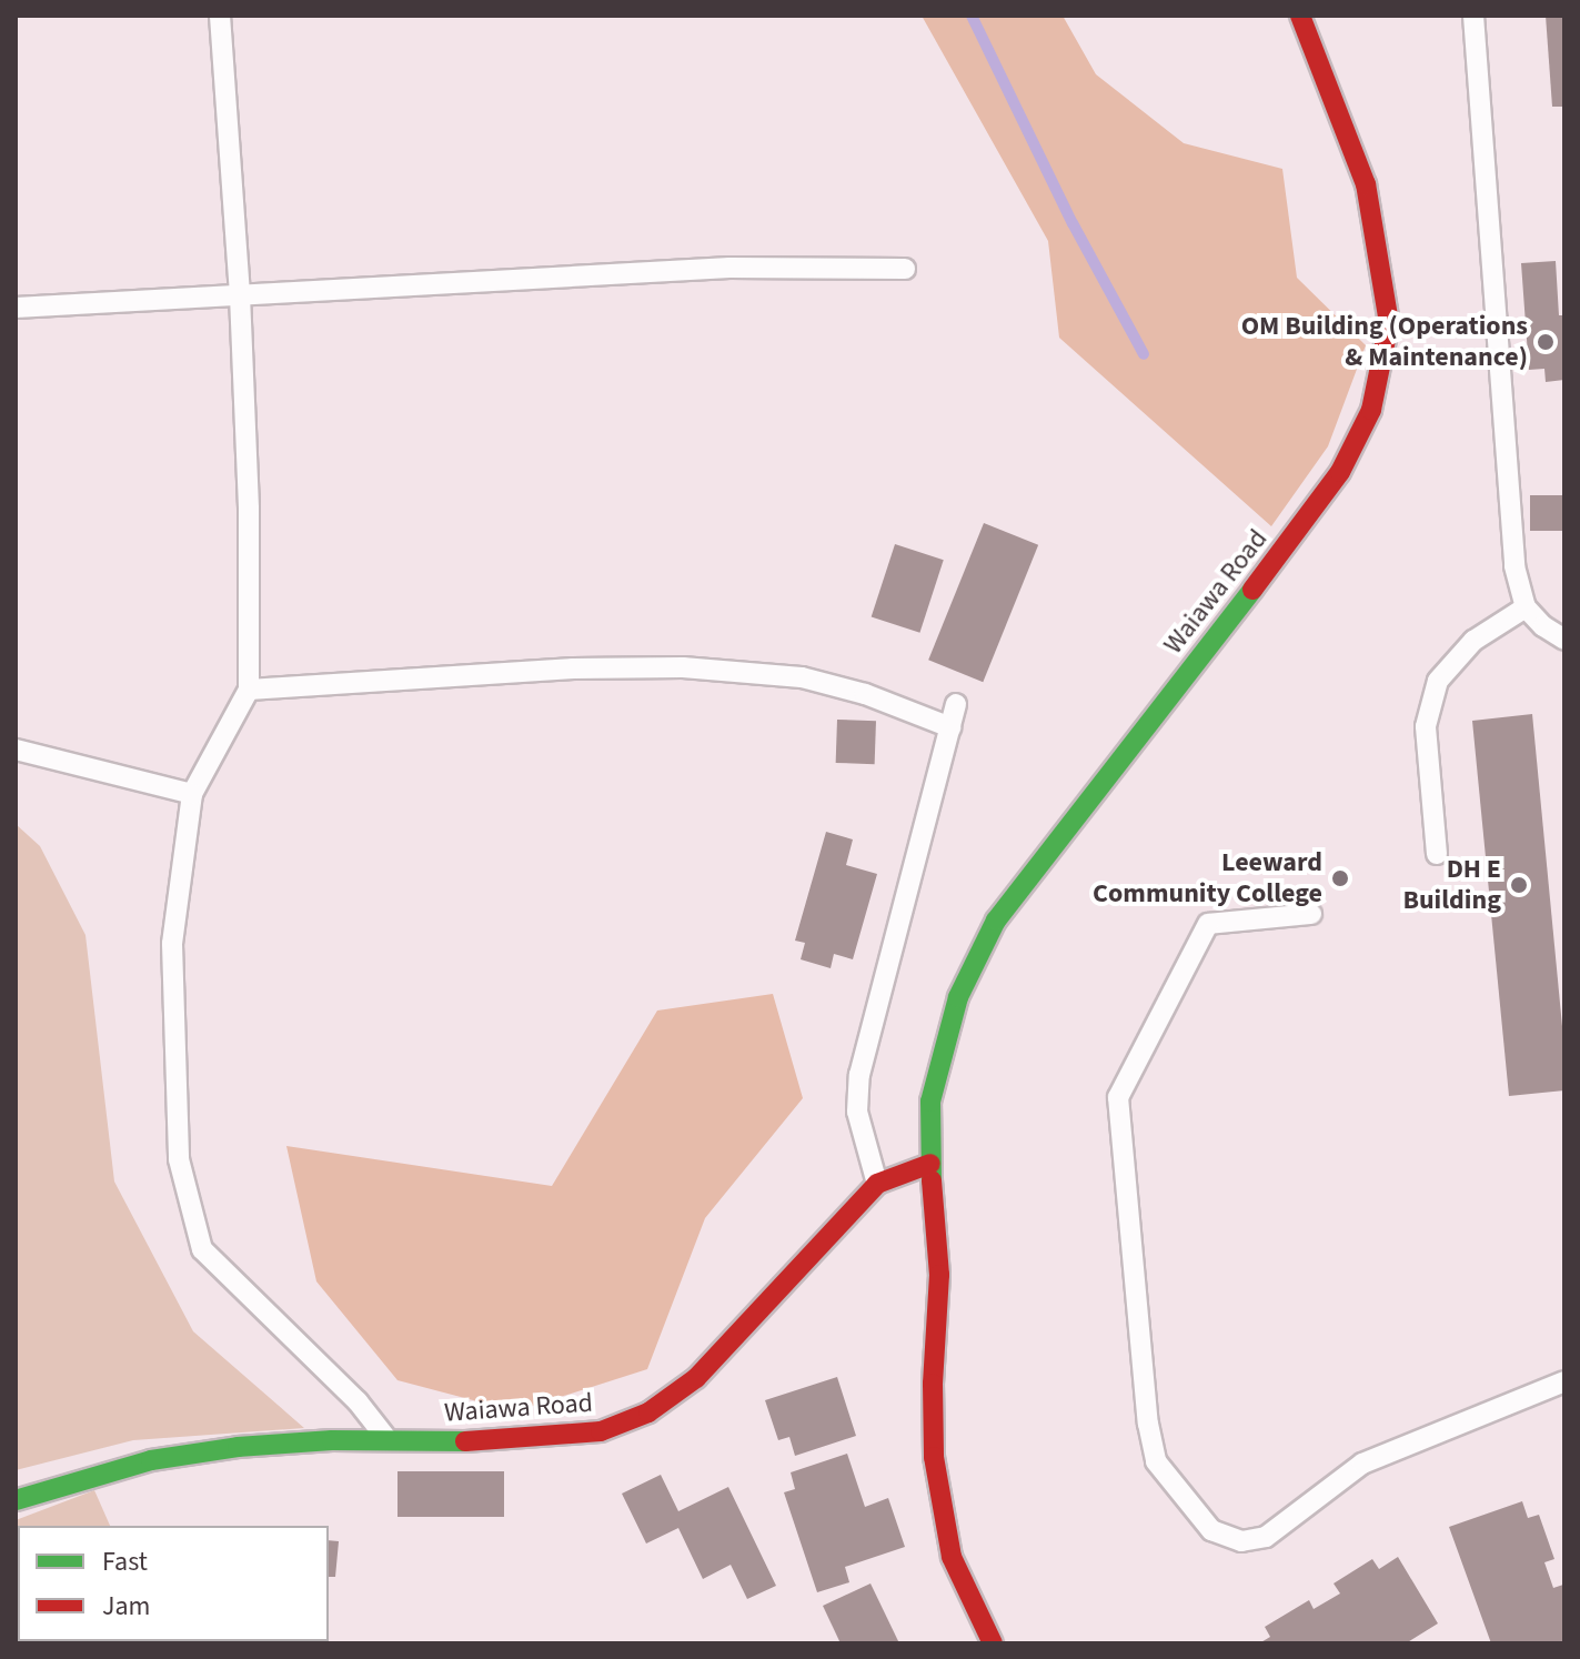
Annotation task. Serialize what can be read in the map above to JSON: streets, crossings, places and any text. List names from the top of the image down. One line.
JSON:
{"streets":{"street":["Waiawa Road"]},"places":["OM Building (Operations & Maintenance)","Leeward Community College","DH E Building"],"legend":["Fast","Jam"]}
